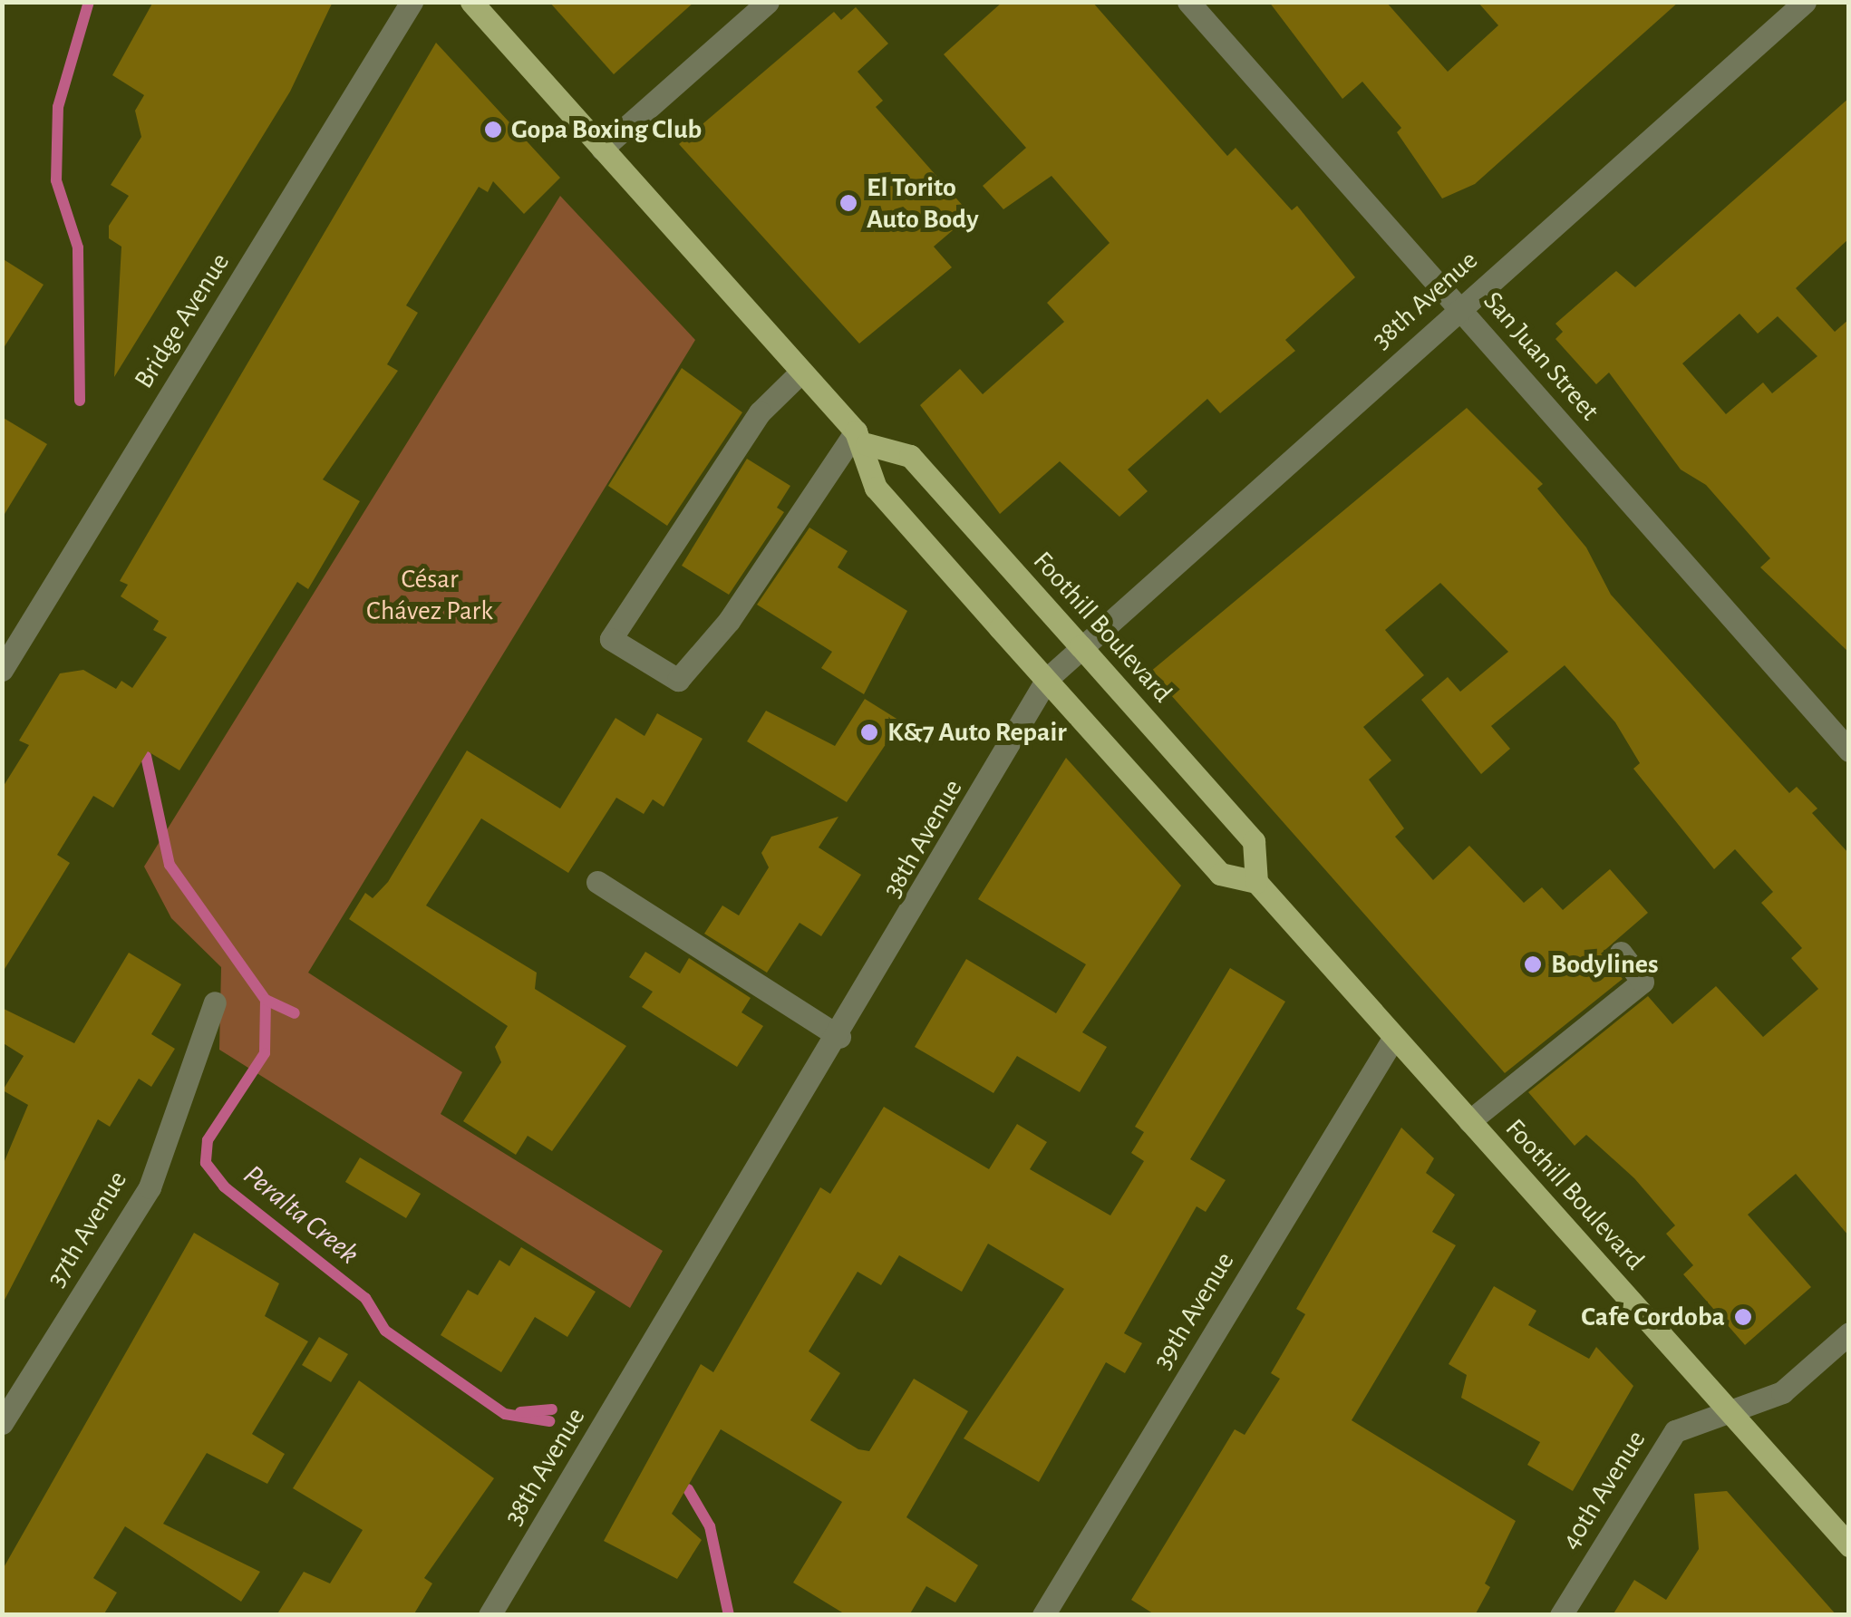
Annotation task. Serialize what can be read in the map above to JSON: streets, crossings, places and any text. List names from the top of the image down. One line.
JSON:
{"streets":{"main road":["Foothill Boulevard"],"street":["38th Avenue","Bridge Avenue","San Juan Street","37th Avenue","39th Avenue","40th Avenue"]},"crossings":[["38th Avenue","San Juan Street"],["38th Avenue","Foothill Boulevard"],["Foothill Boulevard","39th Avenue"],["Foothill Boulevard","40th Avenue"]],"water":["Peralta Creek"],"parks":["César Chávez Park"],"places":["Gopa Boxing Club","El Torito Auto Body","K&7 Auto Repair","Bodylines","Cafe Cordoba"]}
